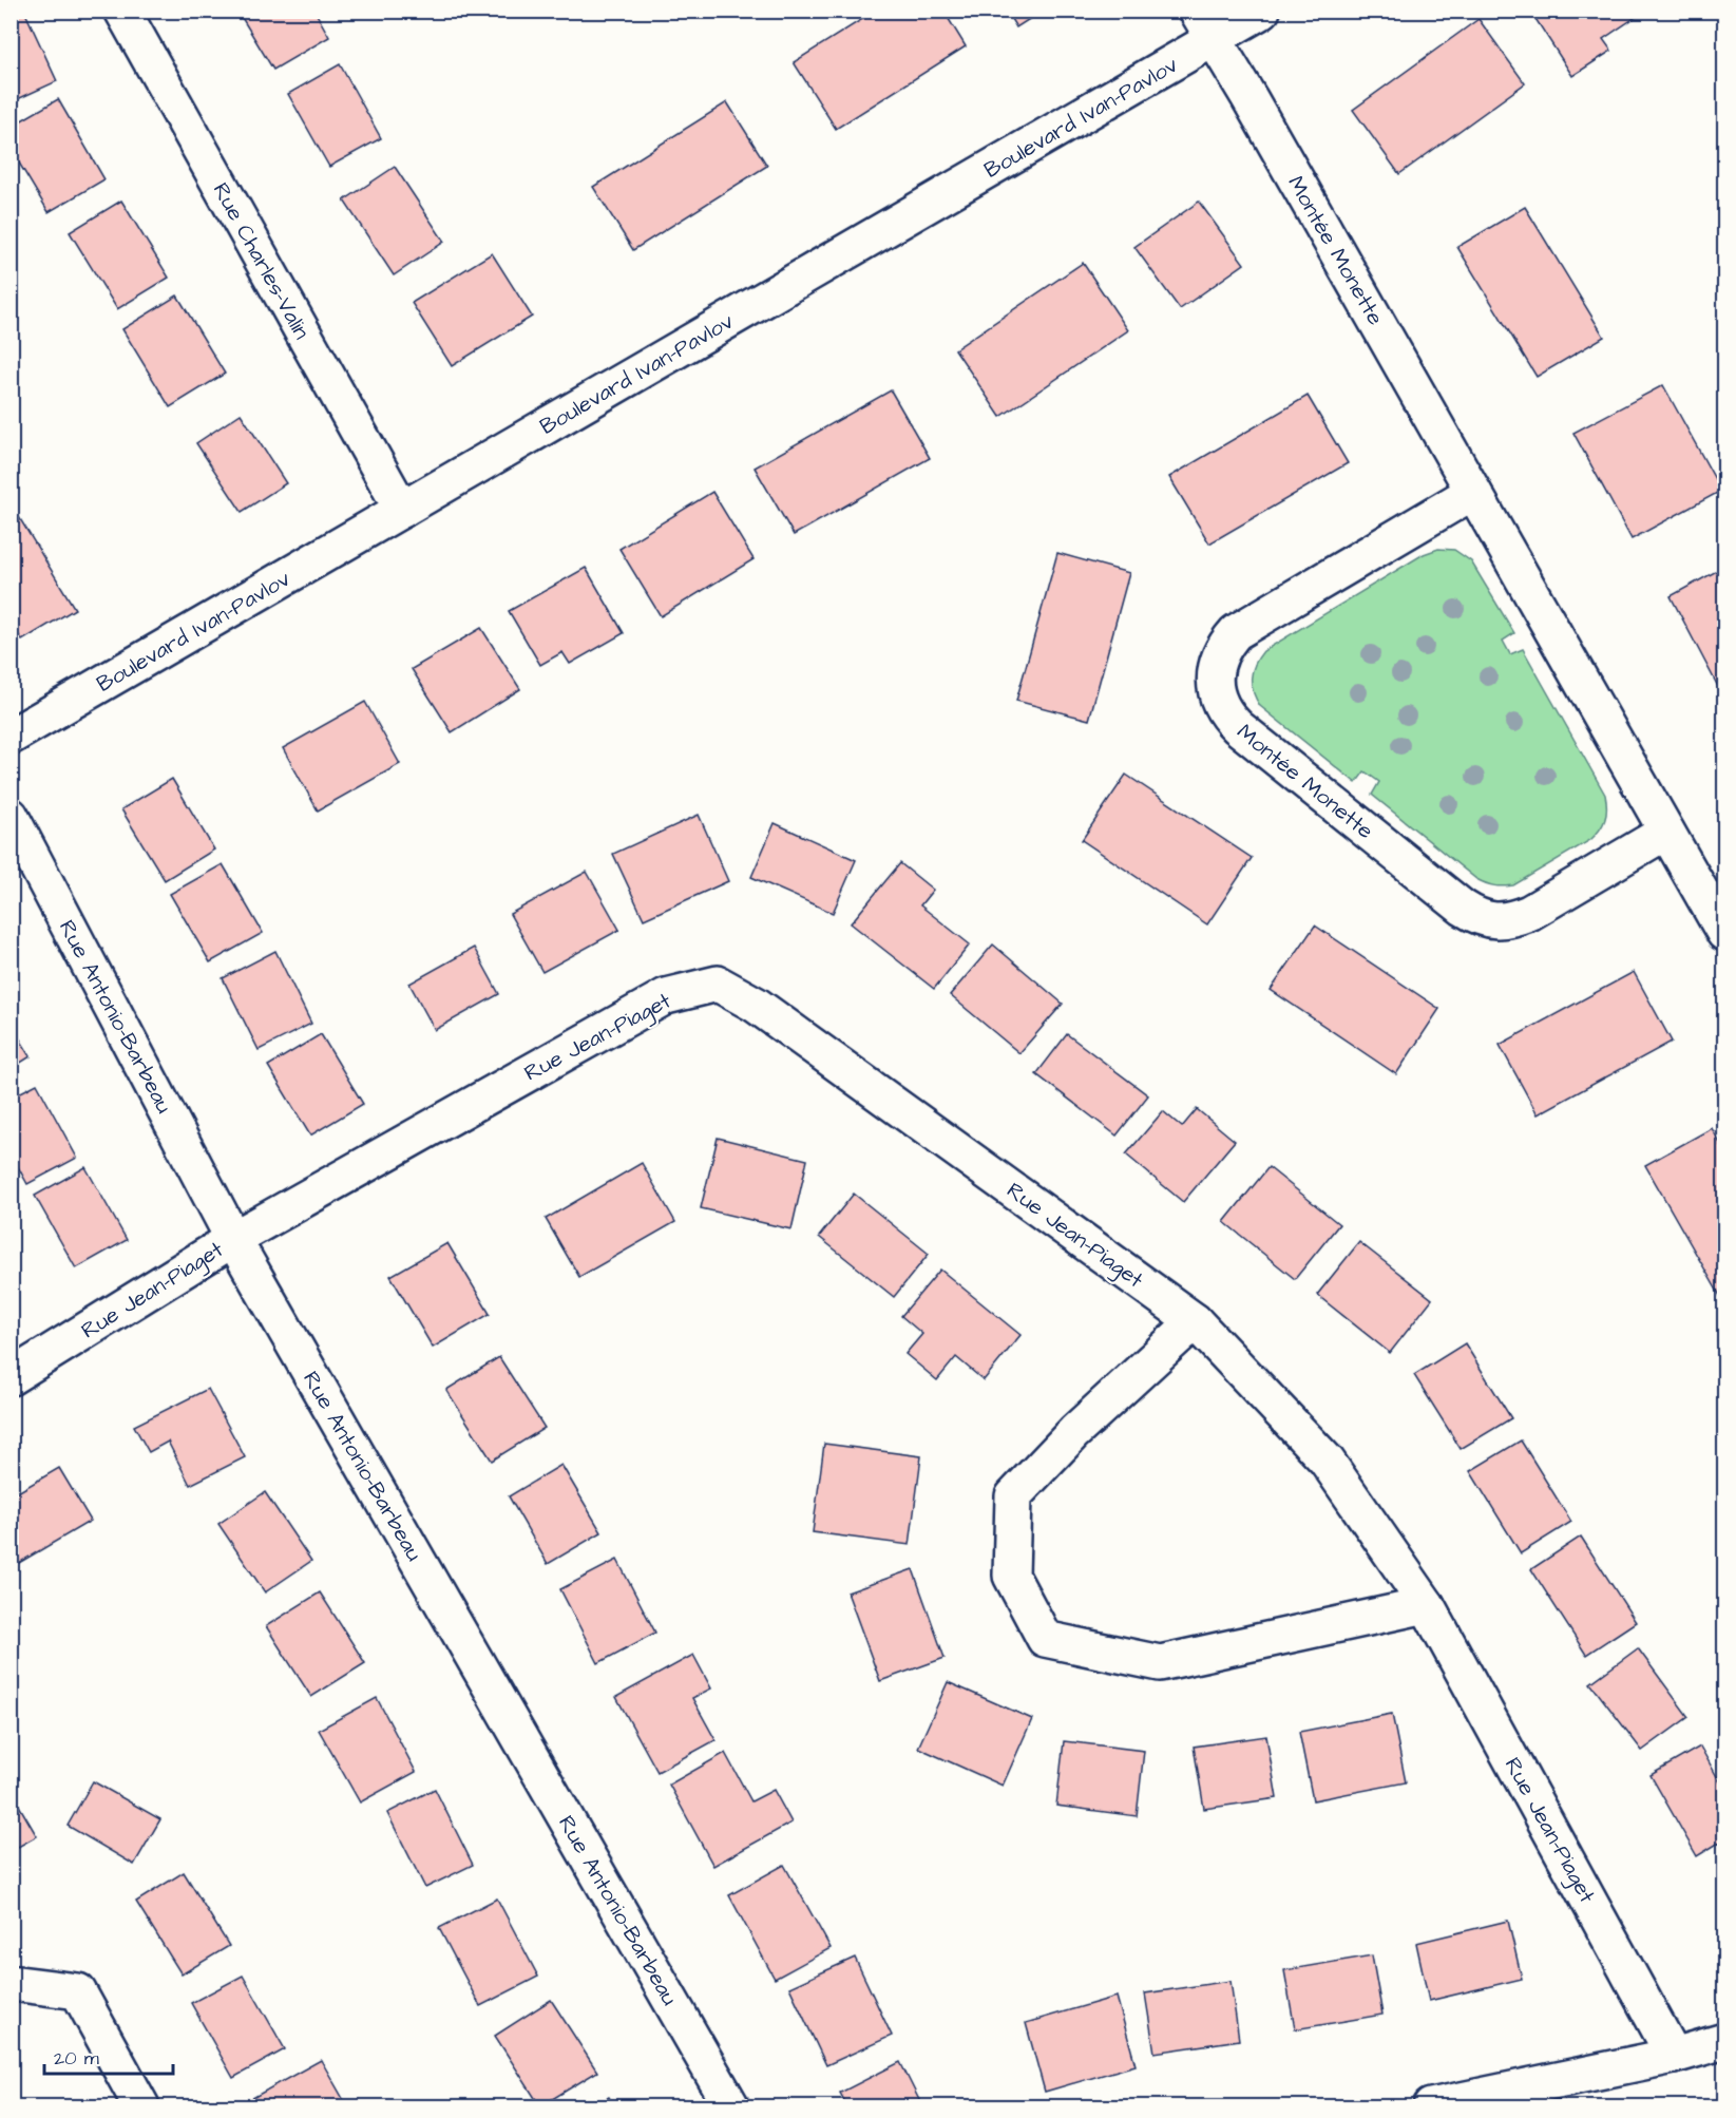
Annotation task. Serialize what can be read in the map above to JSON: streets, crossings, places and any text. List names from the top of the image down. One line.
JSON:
{"streets":{"street":["Boulevard Ivan-Pavlov","Montée Monette","Rue Charles-Valin","Rue Antonio-Barbeau","Rue Jean-Piaget"]},"crossings":[["Boulevard Ivan-Pavlov","Montée Monette"],["Boulevard Ivan-Pavlov","Rue Charles-Valin"],["Rue Antonio-Barbeau","Rue Jean-Piaget"]],"scale_bar":"20 m"}
